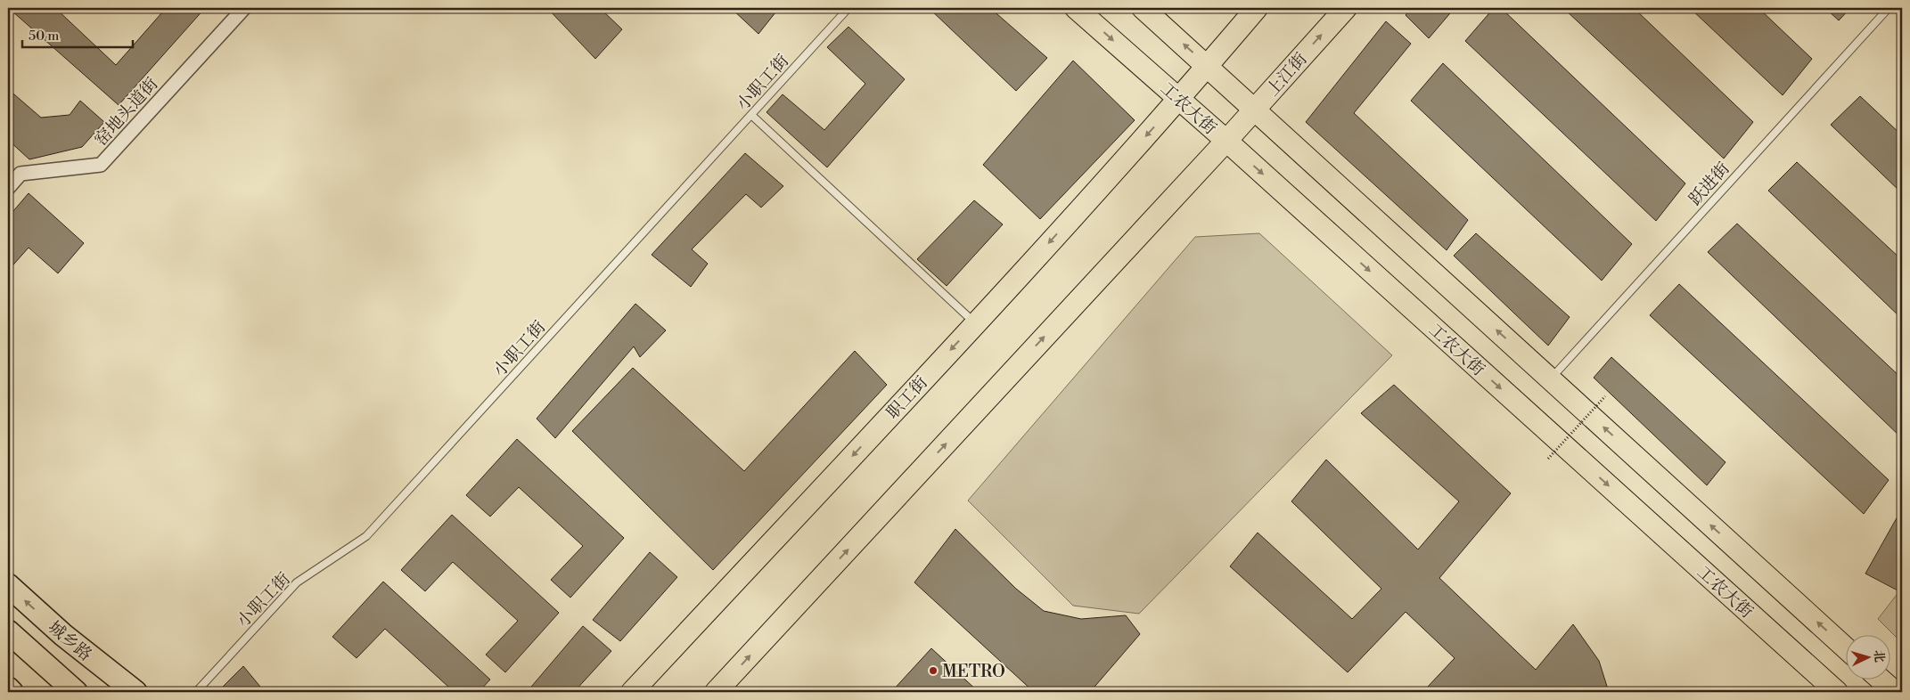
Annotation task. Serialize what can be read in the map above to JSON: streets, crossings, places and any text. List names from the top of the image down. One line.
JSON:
{"streets":{"highway":["城乡路"],"main road":["上江街","工农大街","职工街"],"street":["窑地头道街"],"lane":["小职工街","跃进街"]},"crossings":[["上江街","工农大街"],["工农大街","职工街"]],"places":["METRO"],"scale_bar":"50 m","north":"right"}
